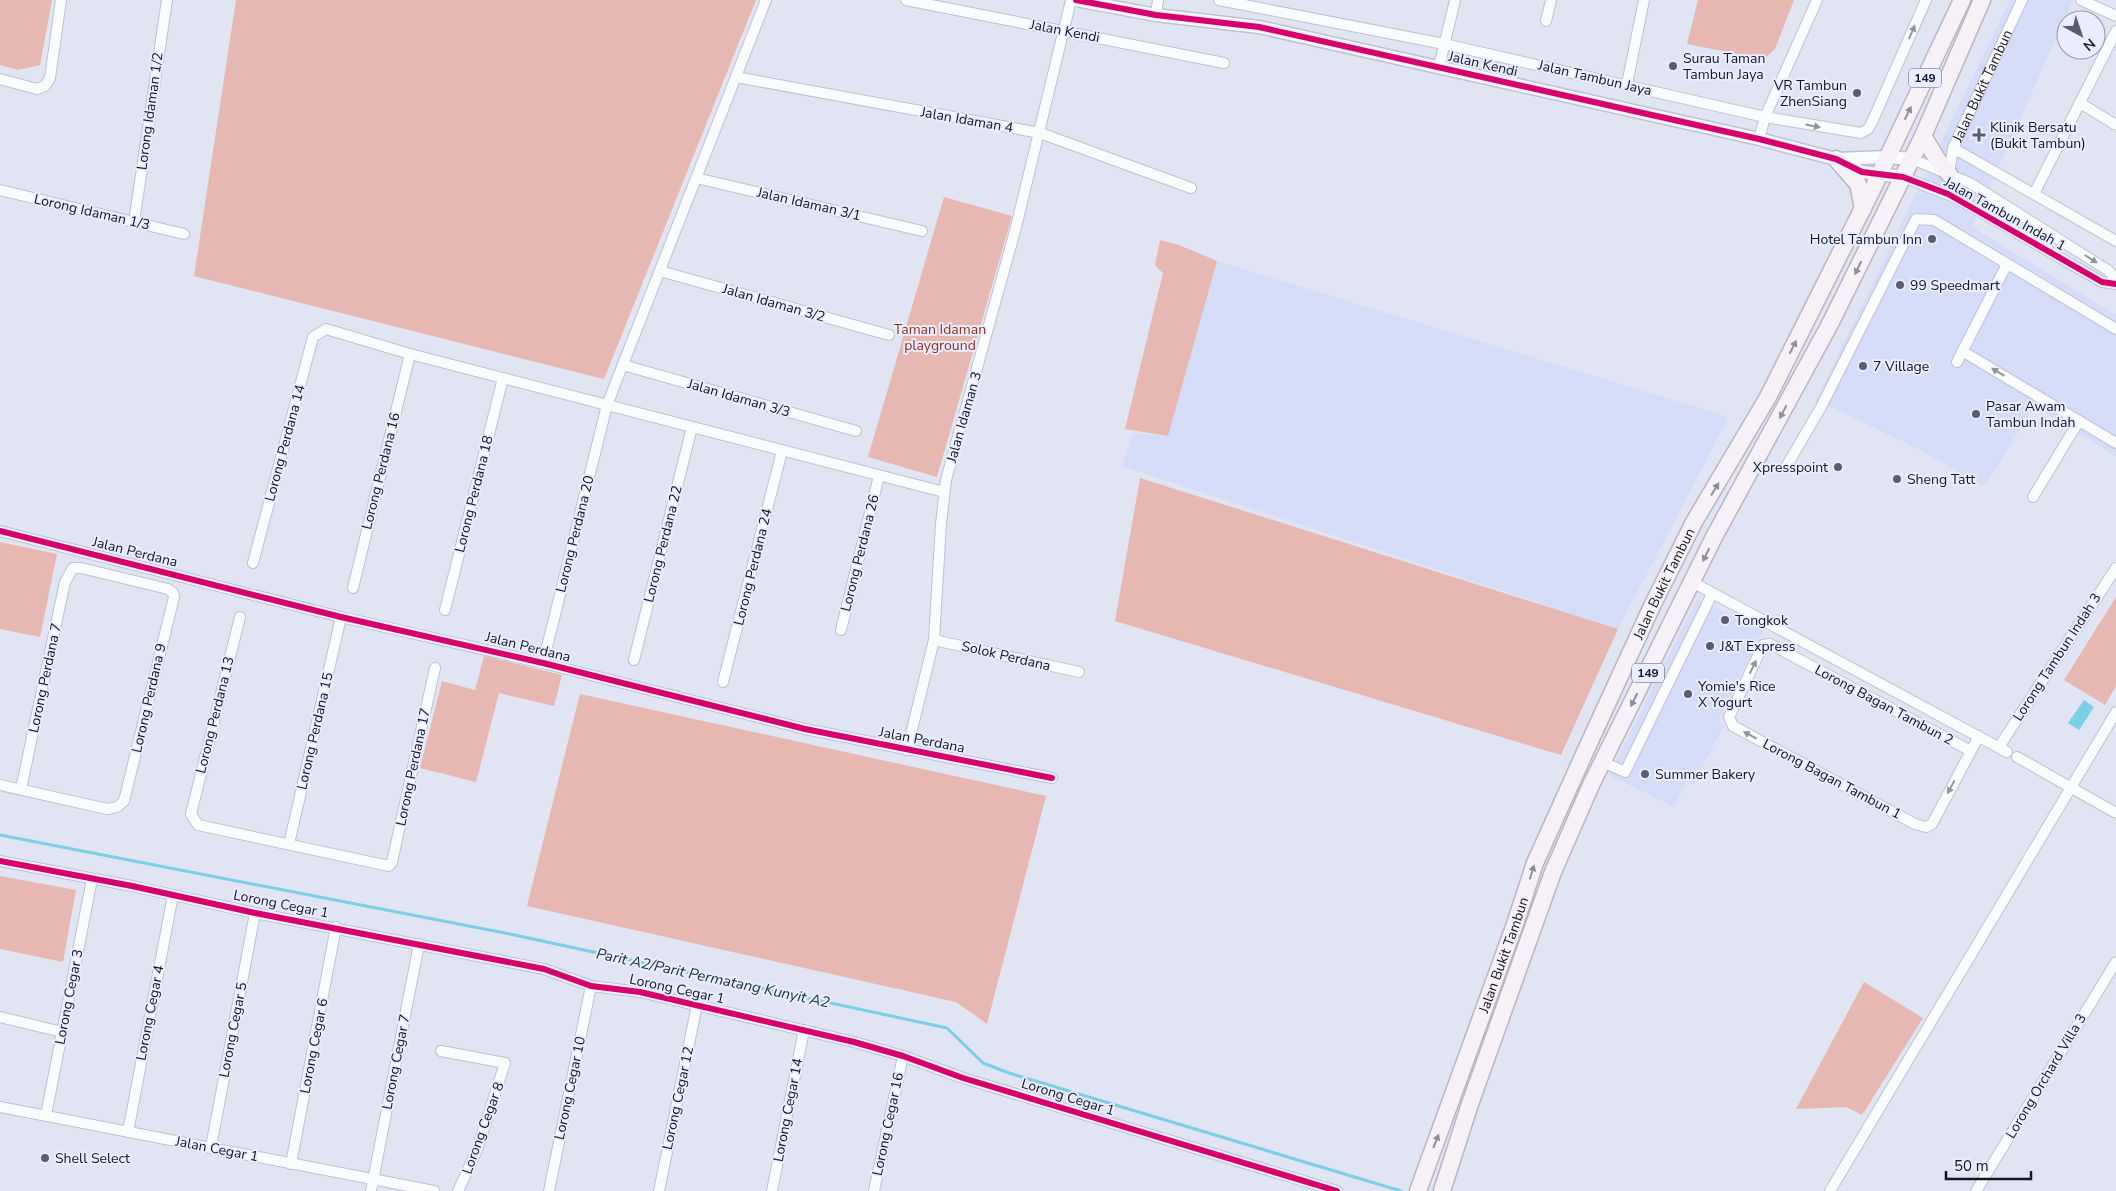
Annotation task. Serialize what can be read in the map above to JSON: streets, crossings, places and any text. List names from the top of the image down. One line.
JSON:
{"streets":{"main road":["149","Jalan Bukit Tambun"],"street":["Jalan Kendi","Jalan Tambun Jaya","Lorong Idaman 1/2","Jalan Idaman 4","Jalan Idaman 3/1","Lorong Idaman 1/3","Jalan Tambun Indah 1","Jalan Idaman 3/2","Jalan Idaman 3/3","Jalan Idaman 3","Lorong Perdana 14","Lorong Perdana 16","Lorong Perdana 18","Lorong Perdana 20","Lorong Perdana 22","Jalan Perdana","Lorong Perdana 26","Lorong Perdana 24","Solok Perdana","Lorong Tambun Indah 3","Lorong Perdana 7","Lorong Perdana 9","Lorong Bagan Tambun 2","Lorong Perdana 13","Lorong Perdana 15","Lorong Perdana 17","Lorong Bagan Tambun 1","Lorong Cegar 1","Lorong Cegar 3","Lorong Cegar 4","Lorong Cegar 5","Lorong Cegar 6","Lorong Cegar 7","Lorong Orchard Villa 3","Lorong Cegar 10","Lorong Cegar 12","Lorong Cegar 14","Lorong Cegar 16","Lorong Cegar 8","Jalan Cegar 1"]},"crossings":[["Jalan Kendi","Jalan Bukit Tambun"],["Jalan Kendi","Jalan Tambun Indah 1"],["Jalan Kendi","Jalan Idaman 3"],["Jalan Bukit Tambun","Jalan Tambun Indah 1"],["Lorong Idaman 1/2","Lorong Idaman 1/3"],["Jalan Idaman 4","Jalan Idaman 3"],["Jalan Idaman 4","Lorong Perdana 20"],["Jalan Idaman 3/1","Lorong Perdana 20"],["Jalan Idaman 3/2","Lorong Perdana 20"],["Jalan Idaman 3/3","Lorong Perdana 20"],["Jalan Idaman 3","Jalan Perdana"],["Jalan Idaman 3","Solok Perdana"],["Lorong Perdana 14","Lorong Perdana 16"],["Lorong Perdana 20","Jalan Perdana"],["Jalan Perdana","Lorong Perdana 15"],["Lorong Perdana 7","Lorong Perdana 9"],["Lorong Bagan Tambun 2","Lorong Bagan Tambun 1"],["Lorong Perdana 13","Lorong Perdana 15"],["Lorong Perdana 13","Lorong Perdana 17"],["Lorong Perdana 15","Lorong Perdana 17"],["Lorong Cegar 1","Lorong Cegar 3"],["Lorong Cegar 1","Lorong Cegar 4"],["Lorong Cegar 1","Lorong Cegar 5"],["Lorong Cegar 1","Lorong Cegar 6"],["Lorong Cegar 1","Lorong Cegar 7"],["Lorong Cegar 1","Lorong Cegar 10"],["Lorong Cegar 1","Lorong Cegar 12"],["Lorong Cegar 1","Lorong Cegar 14"],["Lorong Cegar 1","Lorong Cegar 16"],["Lorong Cegar 3","Jalan Cegar 1"],["Lorong Cegar 4","Jalan Cegar 1"],["Lorong Cegar 5","Jalan Cegar 1"],["Lorong Cegar 6","Jalan Cegar 1"],["Lorong Cegar 7","Jalan Cegar 1"]],"water":["Parit A2/Parit Permatang Kunyit A2"],"parks":["Taman Idaman playground"],"places":{"other":["Surau Taman Tambun Jaya","VR Tambun ZhenSiang","Hotel Tambun Inn","99 Speedmart","7 Village","Pasar Awam Tambun Indah","Xpresspoint","Sheng Tatt","Tongkok","J&T Express","Yomie's Rice X Yogurt","Summer Bakery","Shell Select"],"health":["Klinik Bersatu (Bukit Tambun)"]},"scale_bar":"50 m","north":"bottom right"}
